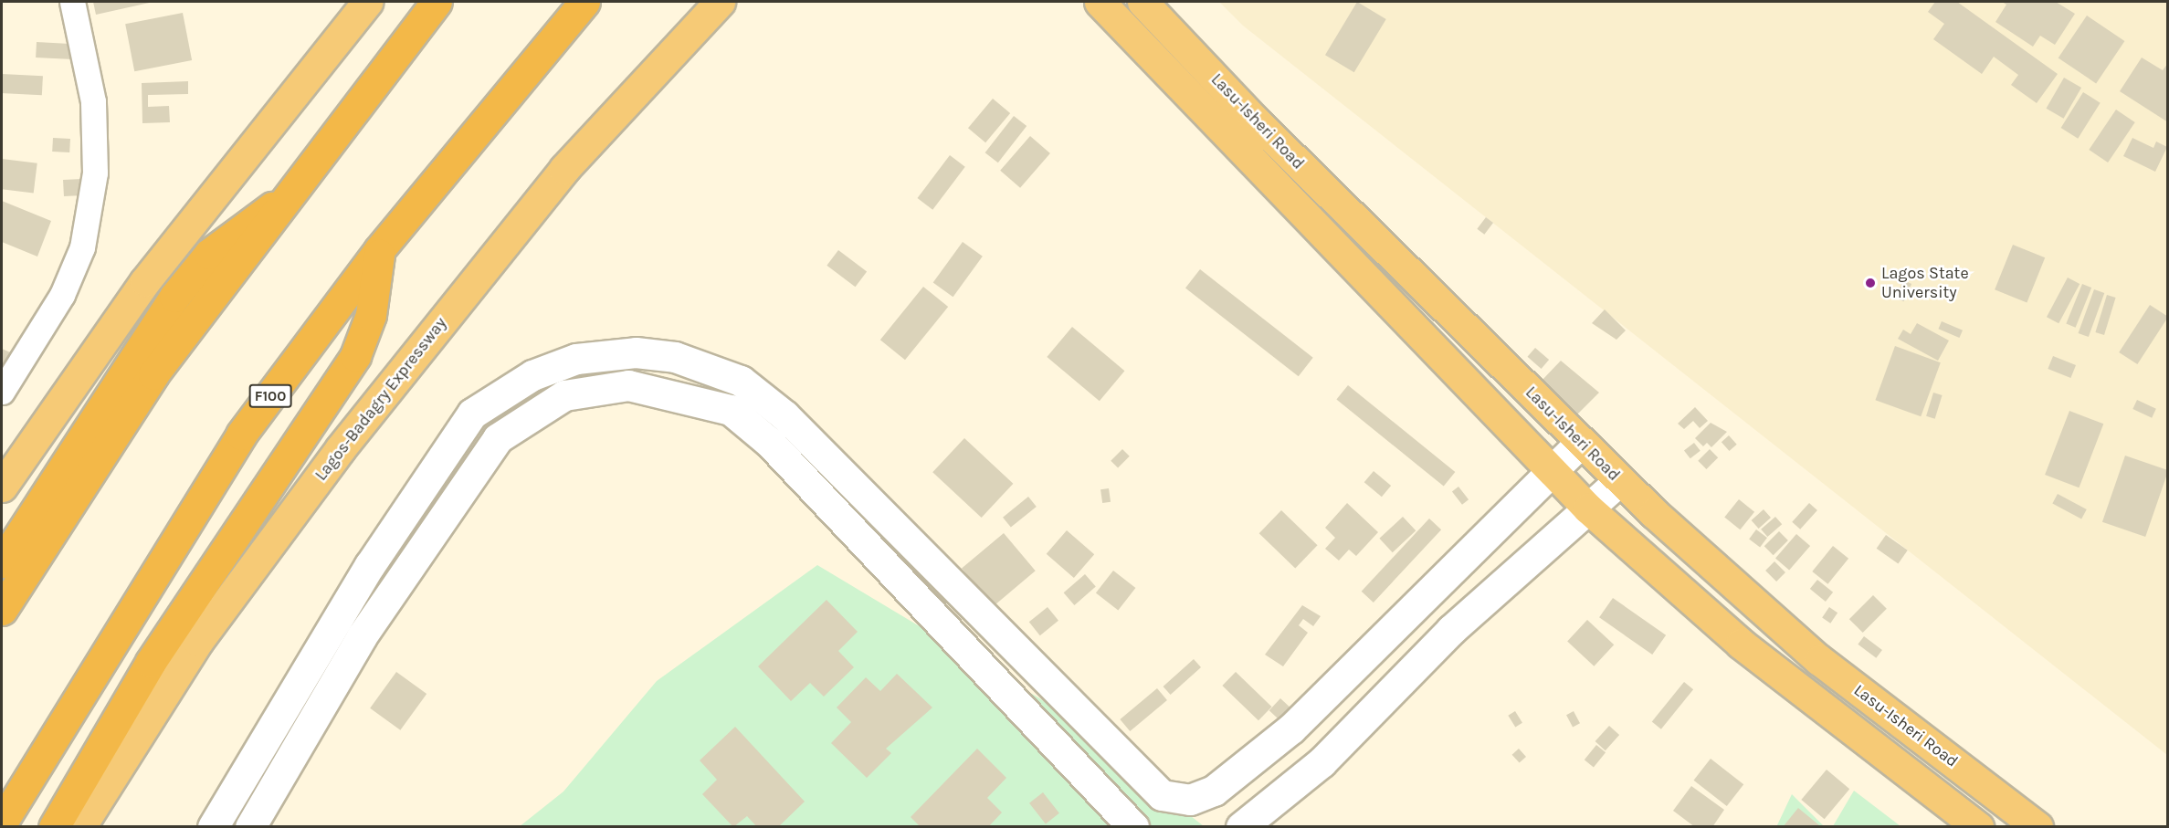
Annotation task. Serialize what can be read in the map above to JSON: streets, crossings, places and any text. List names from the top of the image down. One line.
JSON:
{"streets":{"highway":["F100"],"main road":["Lasu-Isheri Road","Lagos-Badagry Expressway"]},"places":["Lagos State University"]}
